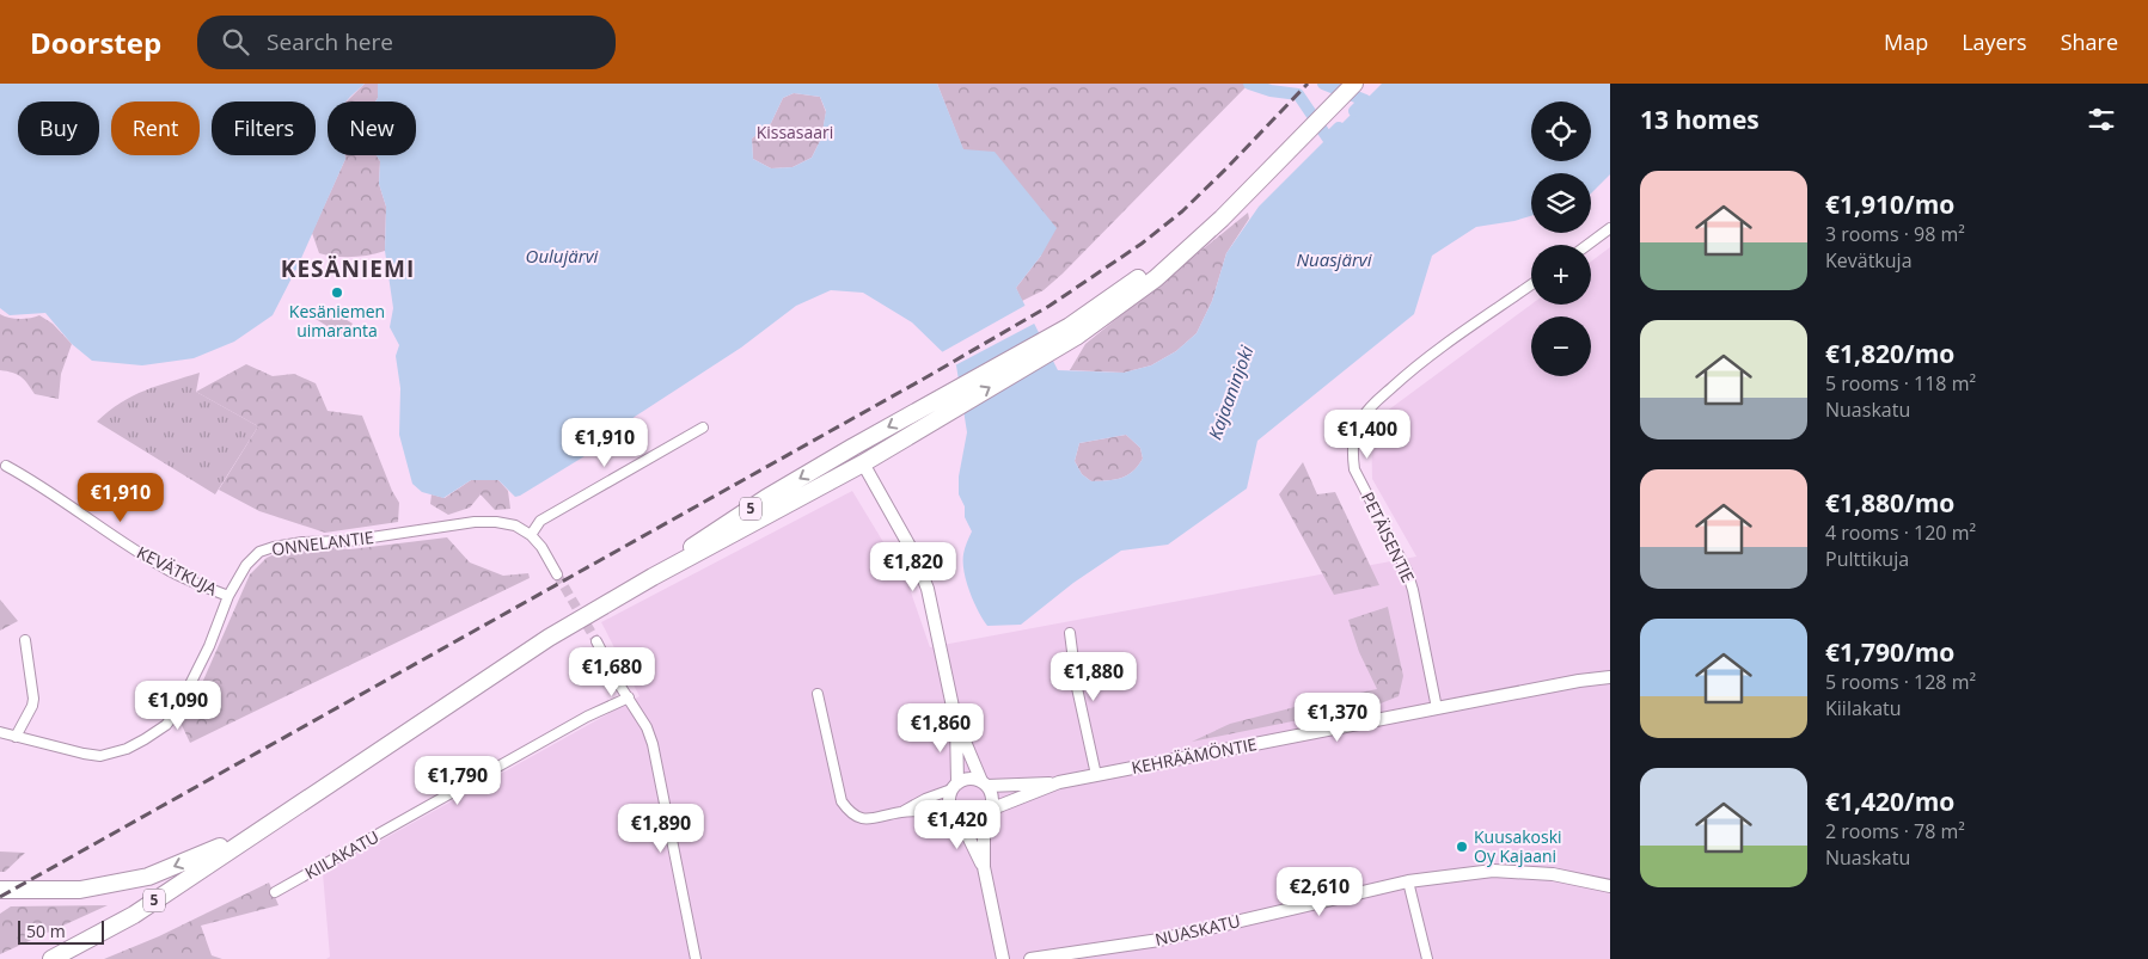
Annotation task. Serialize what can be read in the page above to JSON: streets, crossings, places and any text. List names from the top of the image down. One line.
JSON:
{"streets":{"highway":["5"],"street":["PETÄISENTIE","ONNELANTIE","KEVÄTKUJA","KEHRÄÄMÖNTIE","KIILAKATU","NUASKATU"]},"crossings":[["PETÄISENTIE","KEHRÄÄMÖNTIE"],["ONNELANTIE","KEVÄTKUJA"]],"districts":["KESÄNIEMI"],"water":["Oulujärvi","Nuasjärvi","Kajaaninjoki"],"parks":["Kissasaari"],"places":["Kesäniemen uimaranta","Kuusakoski Oy Kajaani"],"scale_bar":"50 m","page":{"header":"Doorstep","search":"Search here","nav":["Map","Layers","Share"],"heading":"13 homes","map_buttons":["+","−"],"chip":["Buy","Rent","Filters","New"],"list":[{"name":"€1,910/mo","note":"3 rooms · 98 m² · Kevätkuja"},{"name":"€1,820/mo","note":"5 rooms · 118 m² · Nuaskatu"},{"name":"€1,880/mo","note":"4 rooms · 120 m² · Pulttikuja"},{"name":"€1,790/mo","note":"5 rooms · 128 m² · Kiilakatu"},{"name":"€1,420/mo","note":"2 rooms · 78 m² · Nuaskatu"}],"price":["€1,400","€1,910","€1,910","€1,820","€1,680","€1,880","€1,090","€1,370","€1,860","€1,790","€1,420","€1,890","€2,610"],"scale":"50 m"}}
